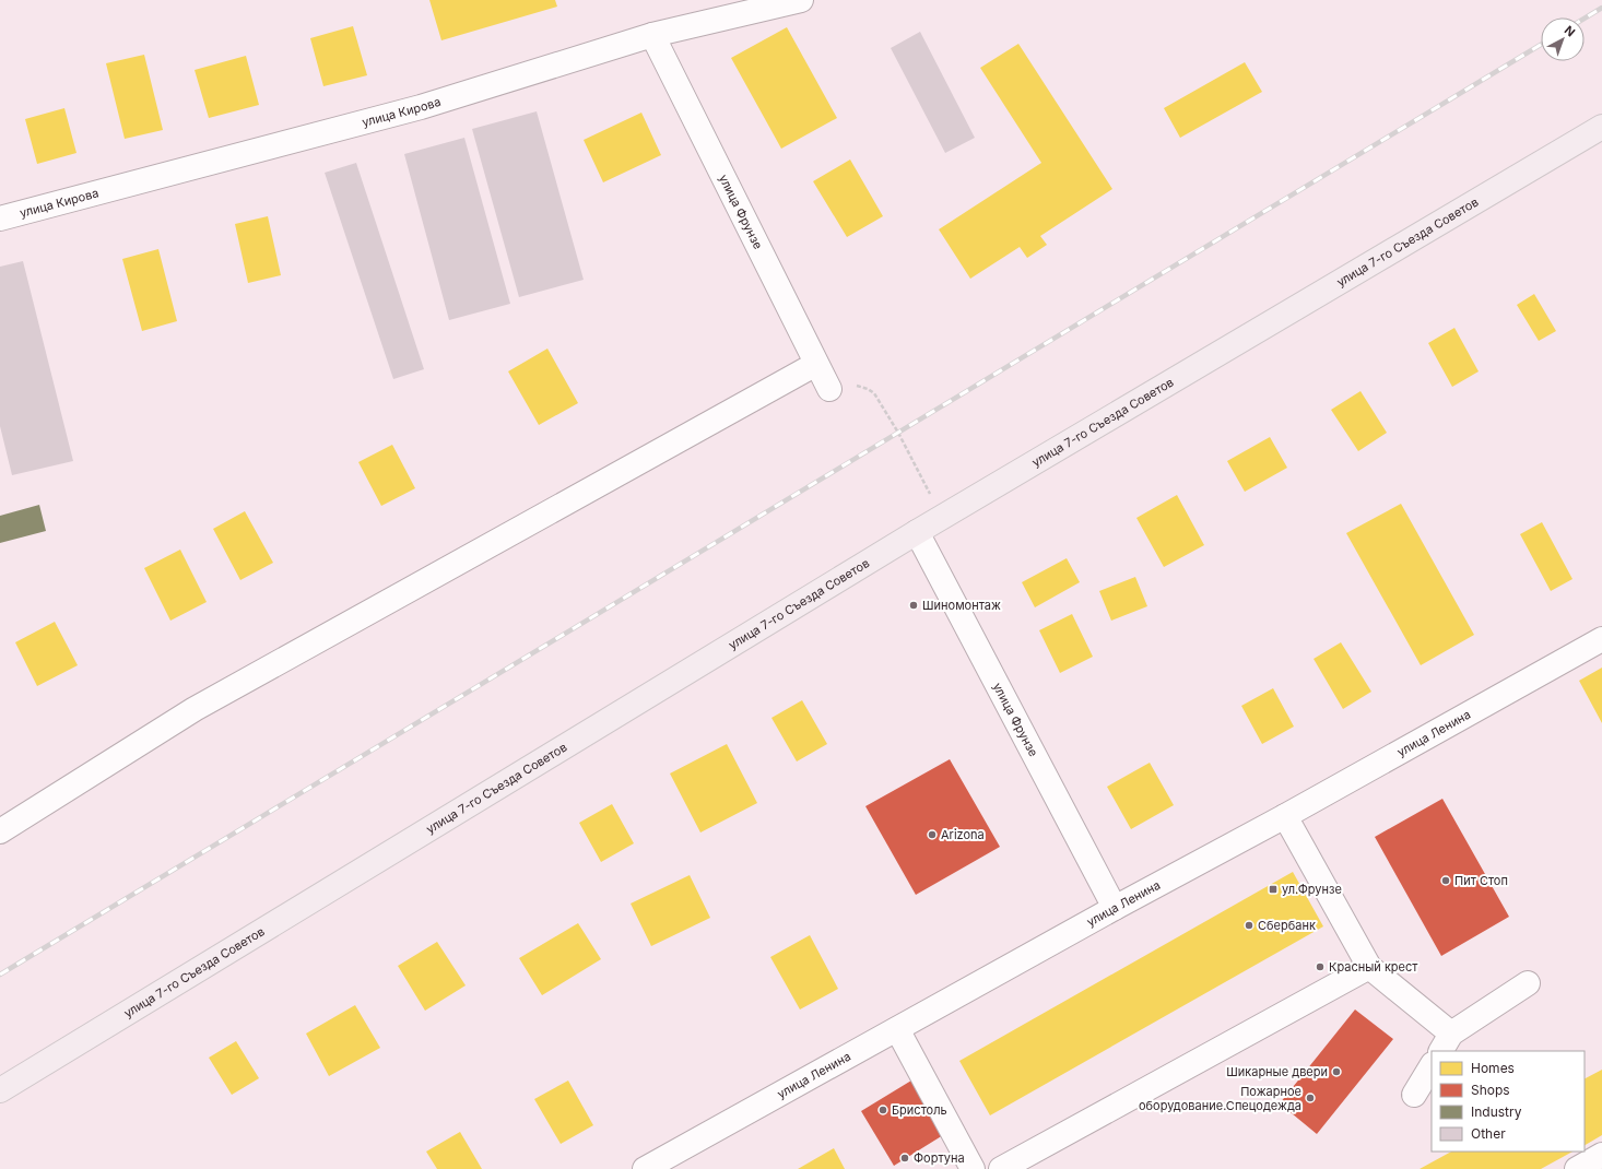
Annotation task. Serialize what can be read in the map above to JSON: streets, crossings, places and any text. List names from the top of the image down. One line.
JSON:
{"streets":{"main road":["улица 7-го Съезда Советов"],"street":["улица Кирова","улица Фрунзе","улица Ленина"]},"crossings":[["улица Кирова","улица Фрунзе"],["улица Фрунзе","улица 7-го Съезда Советов"],["улица Фрунзе","улица Ленина"]],"places":{"other":["Шиномонтаж","Arizona","Пит Стоп","Сбербанк","Красный крест","Шикарные двери","Пожарное оборудование.Спецодежда","Бристоль","Фортуна"],"transit":["ул.Фрунзе"]},"legend":["Homes","Shops","Industry","Other"],"north":"top right"}
